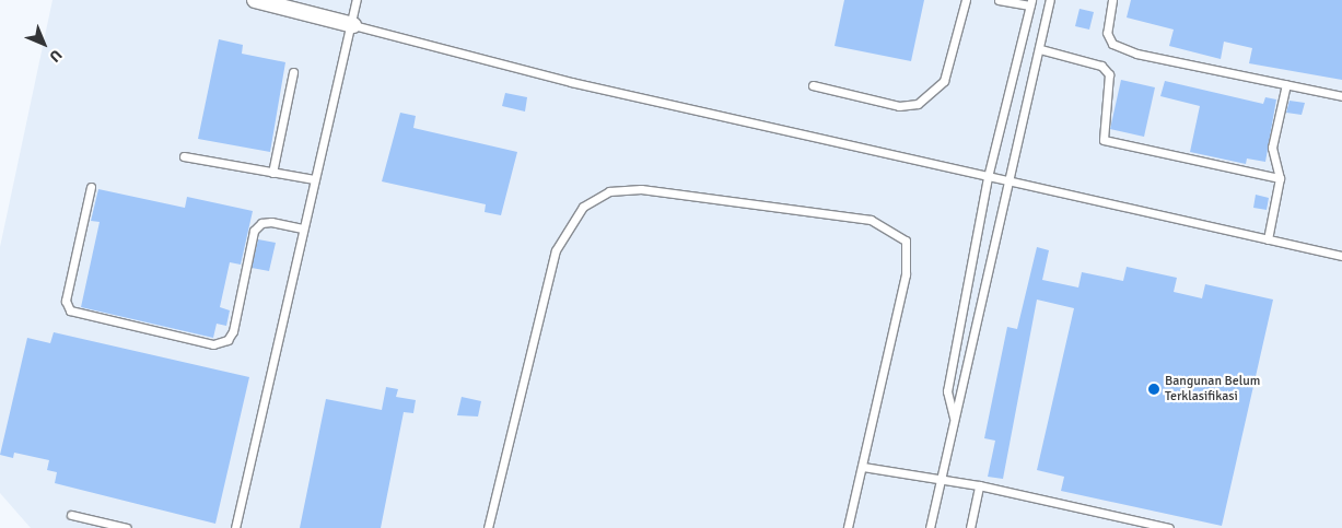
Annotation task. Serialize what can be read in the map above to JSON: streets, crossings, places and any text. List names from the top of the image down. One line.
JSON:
{"places":["Bangunan Belum Terklasifikasi"],"north":"bottom right"}
